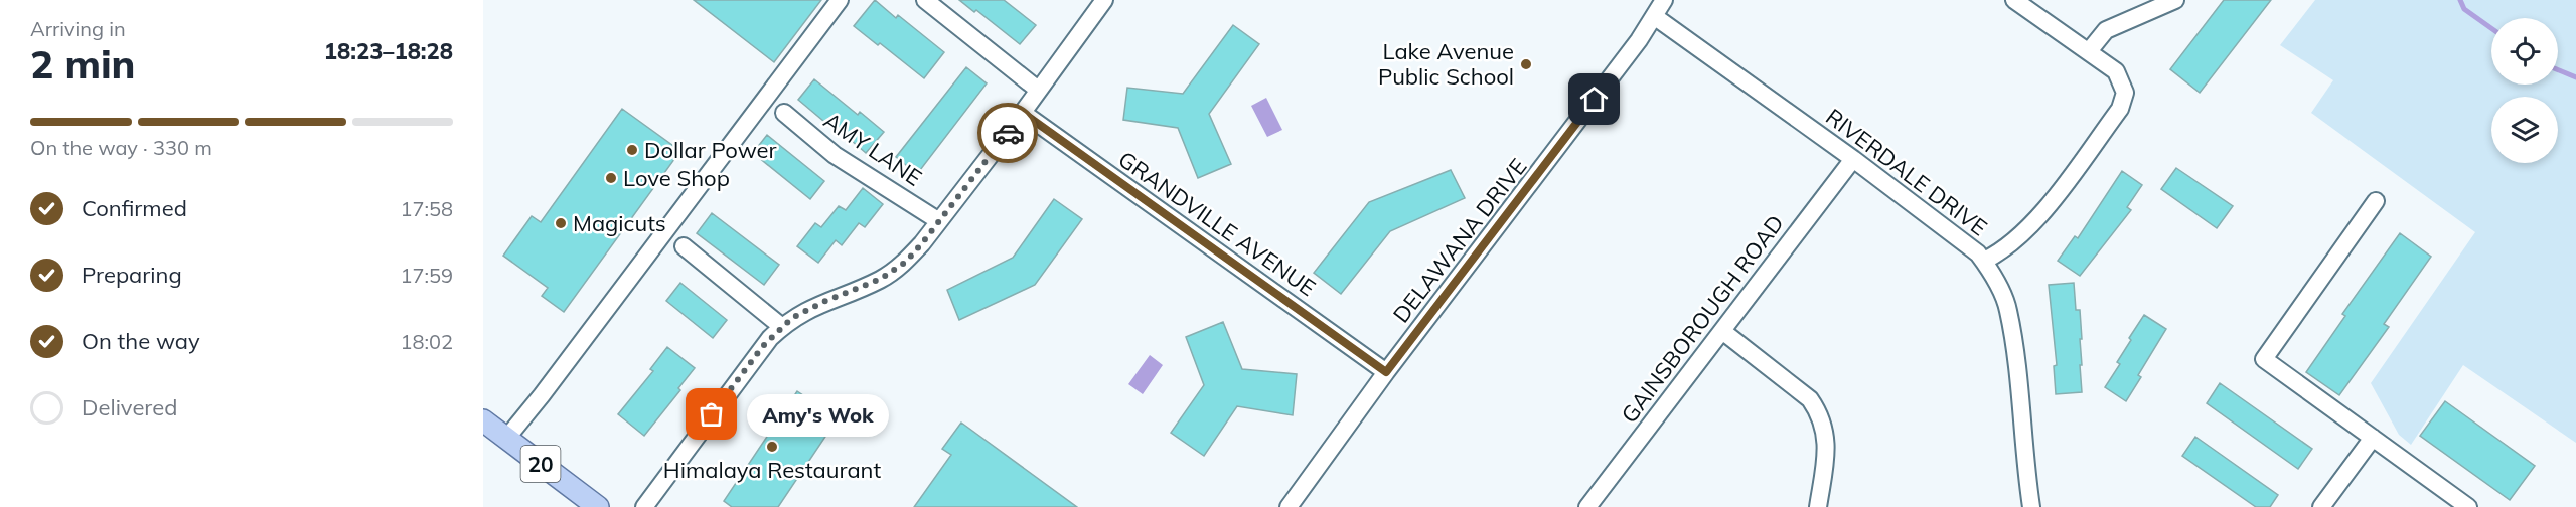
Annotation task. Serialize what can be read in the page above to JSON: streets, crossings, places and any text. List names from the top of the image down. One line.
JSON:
{"streets":{"main road":["20"],"street":["AMY LANE","RIVERDALE DRIVE","GRANDVILLE AVENUE","DELAWANA DRIVE","GAINSBOROUGH ROAD"]},"crossings":[["RIVERDALE DRIVE","DELAWANA DRIVE"],["RIVERDALE DRIVE","GAINSBOROUGH ROAD"],["GRANDVILLE AVENUE","DELAWANA DRIVE"]],"places":["Lake Avenue Public School","Dollar Power","Love Shop","Magicuts","Amy's Wok","Himalaya Restaurant"],"page":{"heading":["2 min","Arriving in","18:23–18:28"],"bar":"On the way · 330 m","list":[["Confirmed","17:58"],["Preparing","17:59"],["On the way","18:02"],"Delivered"],"bubble":"Amy's Wok"}}
